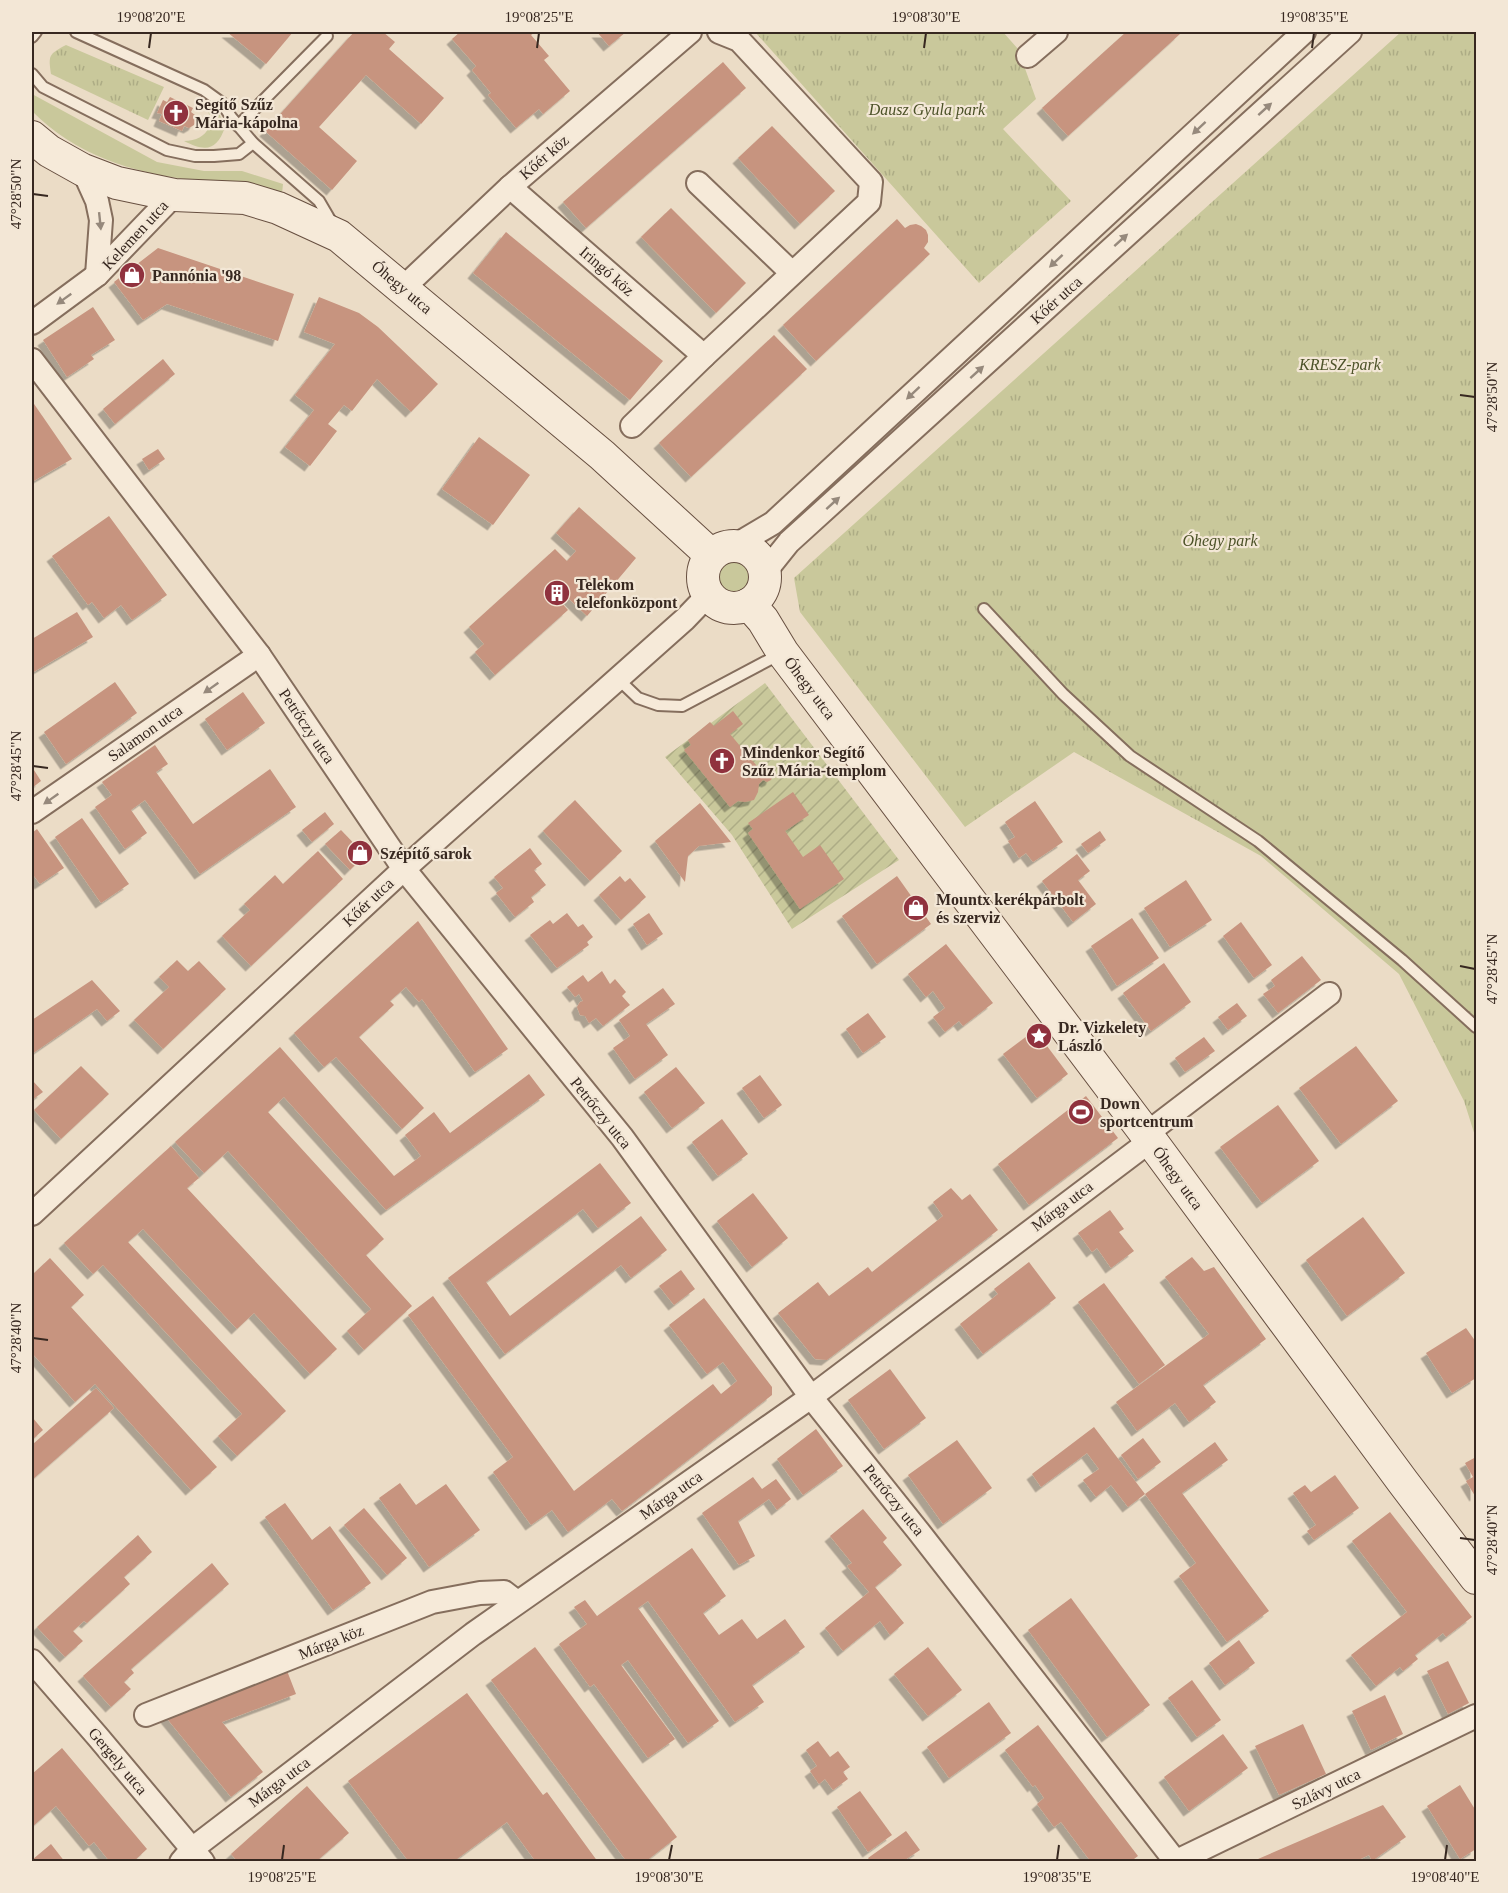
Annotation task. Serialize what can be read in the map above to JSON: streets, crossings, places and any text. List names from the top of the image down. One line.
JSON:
{"streets":{"street":["Kőér köz","Kelemen utca","Iringó köz","Óhegy utca","Kőér utca","Petrőczy utca","Salamon utca","Márga utca","Márga köz","Gergely utca","Szlávy utca"]},"crossings":[["Kőér köz","Iringó köz"],["Kőér köz","Óhegy utca"],["Kelemen utca","Óhegy utca"],["Óhegy utca","Kőér utca"],["Óhegy utca","Márga utca"],["Kőér utca","Petrőczy utca"],["Petrőczy utca","Salamon utca"],["Petrőczy utca","Márga utca"],["Petrőczy utca","Szlávy utca"],["Márga utca","Márga köz"],["Márga utca","Gergely utca"]],"one_way":["Salamon utca"],"parks":["Dausz Gyula park","KRESZ-park","Óhegy park"],"places":{"church":["Segítő Szűz Mária-kápolna","Mindenkor Segítő Szűz Mária-templom"],"shop":["Pannónia '98","Szépítő sarok","Mountx kerékpárbolt és szerviz"],"building":["Telekom telefonközpont"],"place":["Dr. Vizkelety László"],"sports":["Down sportcentrum"]},"coordinates":["19°08'20\"E","19°08'25\"E","19°08'30\"E","19°08'35\"E","47°28'50\"N","47°28'45\"N","47°28'40\"N","19°08'40\"E"]}
